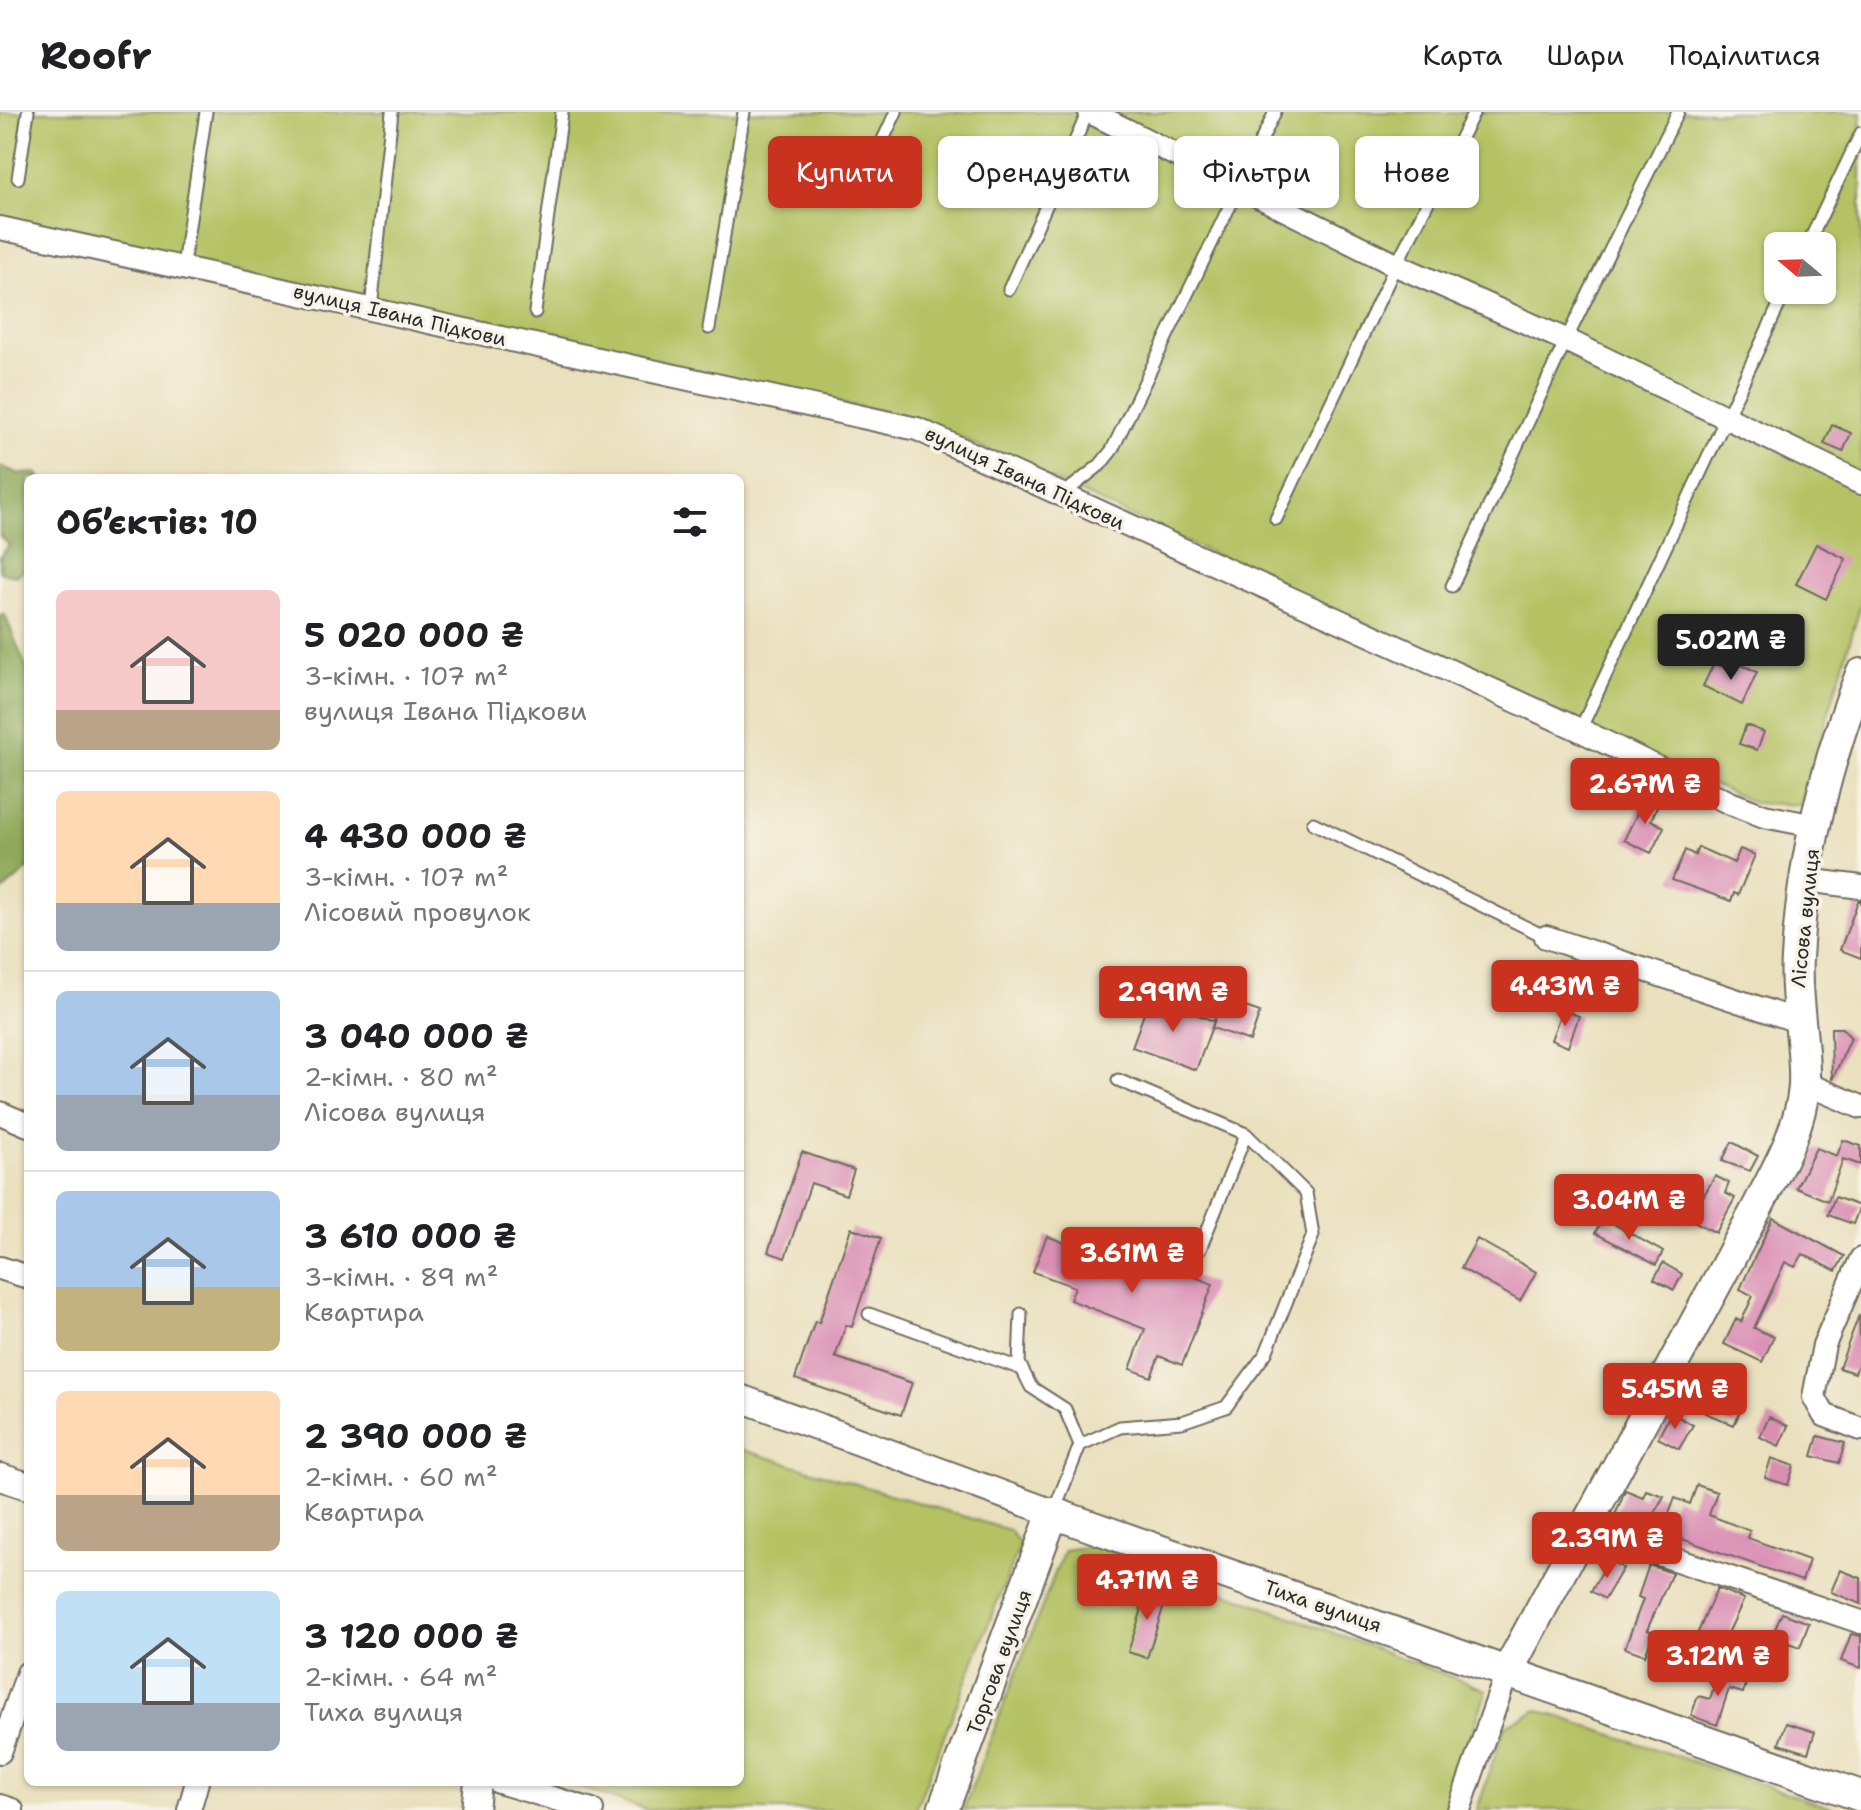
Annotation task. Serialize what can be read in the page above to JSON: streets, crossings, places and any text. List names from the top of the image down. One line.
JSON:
{"streets":{"main road":["Лісова вулиця","Тиха вулиця","Торгова вулиця"],"street":["вулиця Івана Підкови"]},"crossings":[["вулиця Івана Підкови","Лісова вулиця"],["Лісова вулиця","Тиха вулиця"],["Тиха вулиця","Торгова вулиця"]],"north":"left","page":{"header":"Roofr","nav":["Карта","Шари","Поділитися"],"chip":["Купити","Орендувати","Фільтри","Нове"],"heading":"Об’єктів: 10","list":[{"name":"5 020 000 ₴","note":"3-кімн. · 107 m² · вулиця Івана Підкови"},{"name":"4 430 000 ₴","note":"3-кімн. · 107 m² · Лісовий провулок"},{"name":"3 040 000 ₴","note":"2-кімн. · 80 m² · Лісова вулиця"},{"name":"3 610 000 ₴","note":"3-кімн. · 89 m² · Квартира"},{"name":"2 390 000 ₴","note":"2-кімн. · 60 m² · Квартира"},{"name":"3 120 000 ₴","note":"2-кімн. · 64 m² · Тиха вулиця"}],"price":["5.02M ₴","2.67M ₴","4.43M ₴","2.99M ₴","3.04M ₴","3.61M ₴","5.45M ₴","2.39M ₴","4.71M ₴","3.12M ₴"]}}
